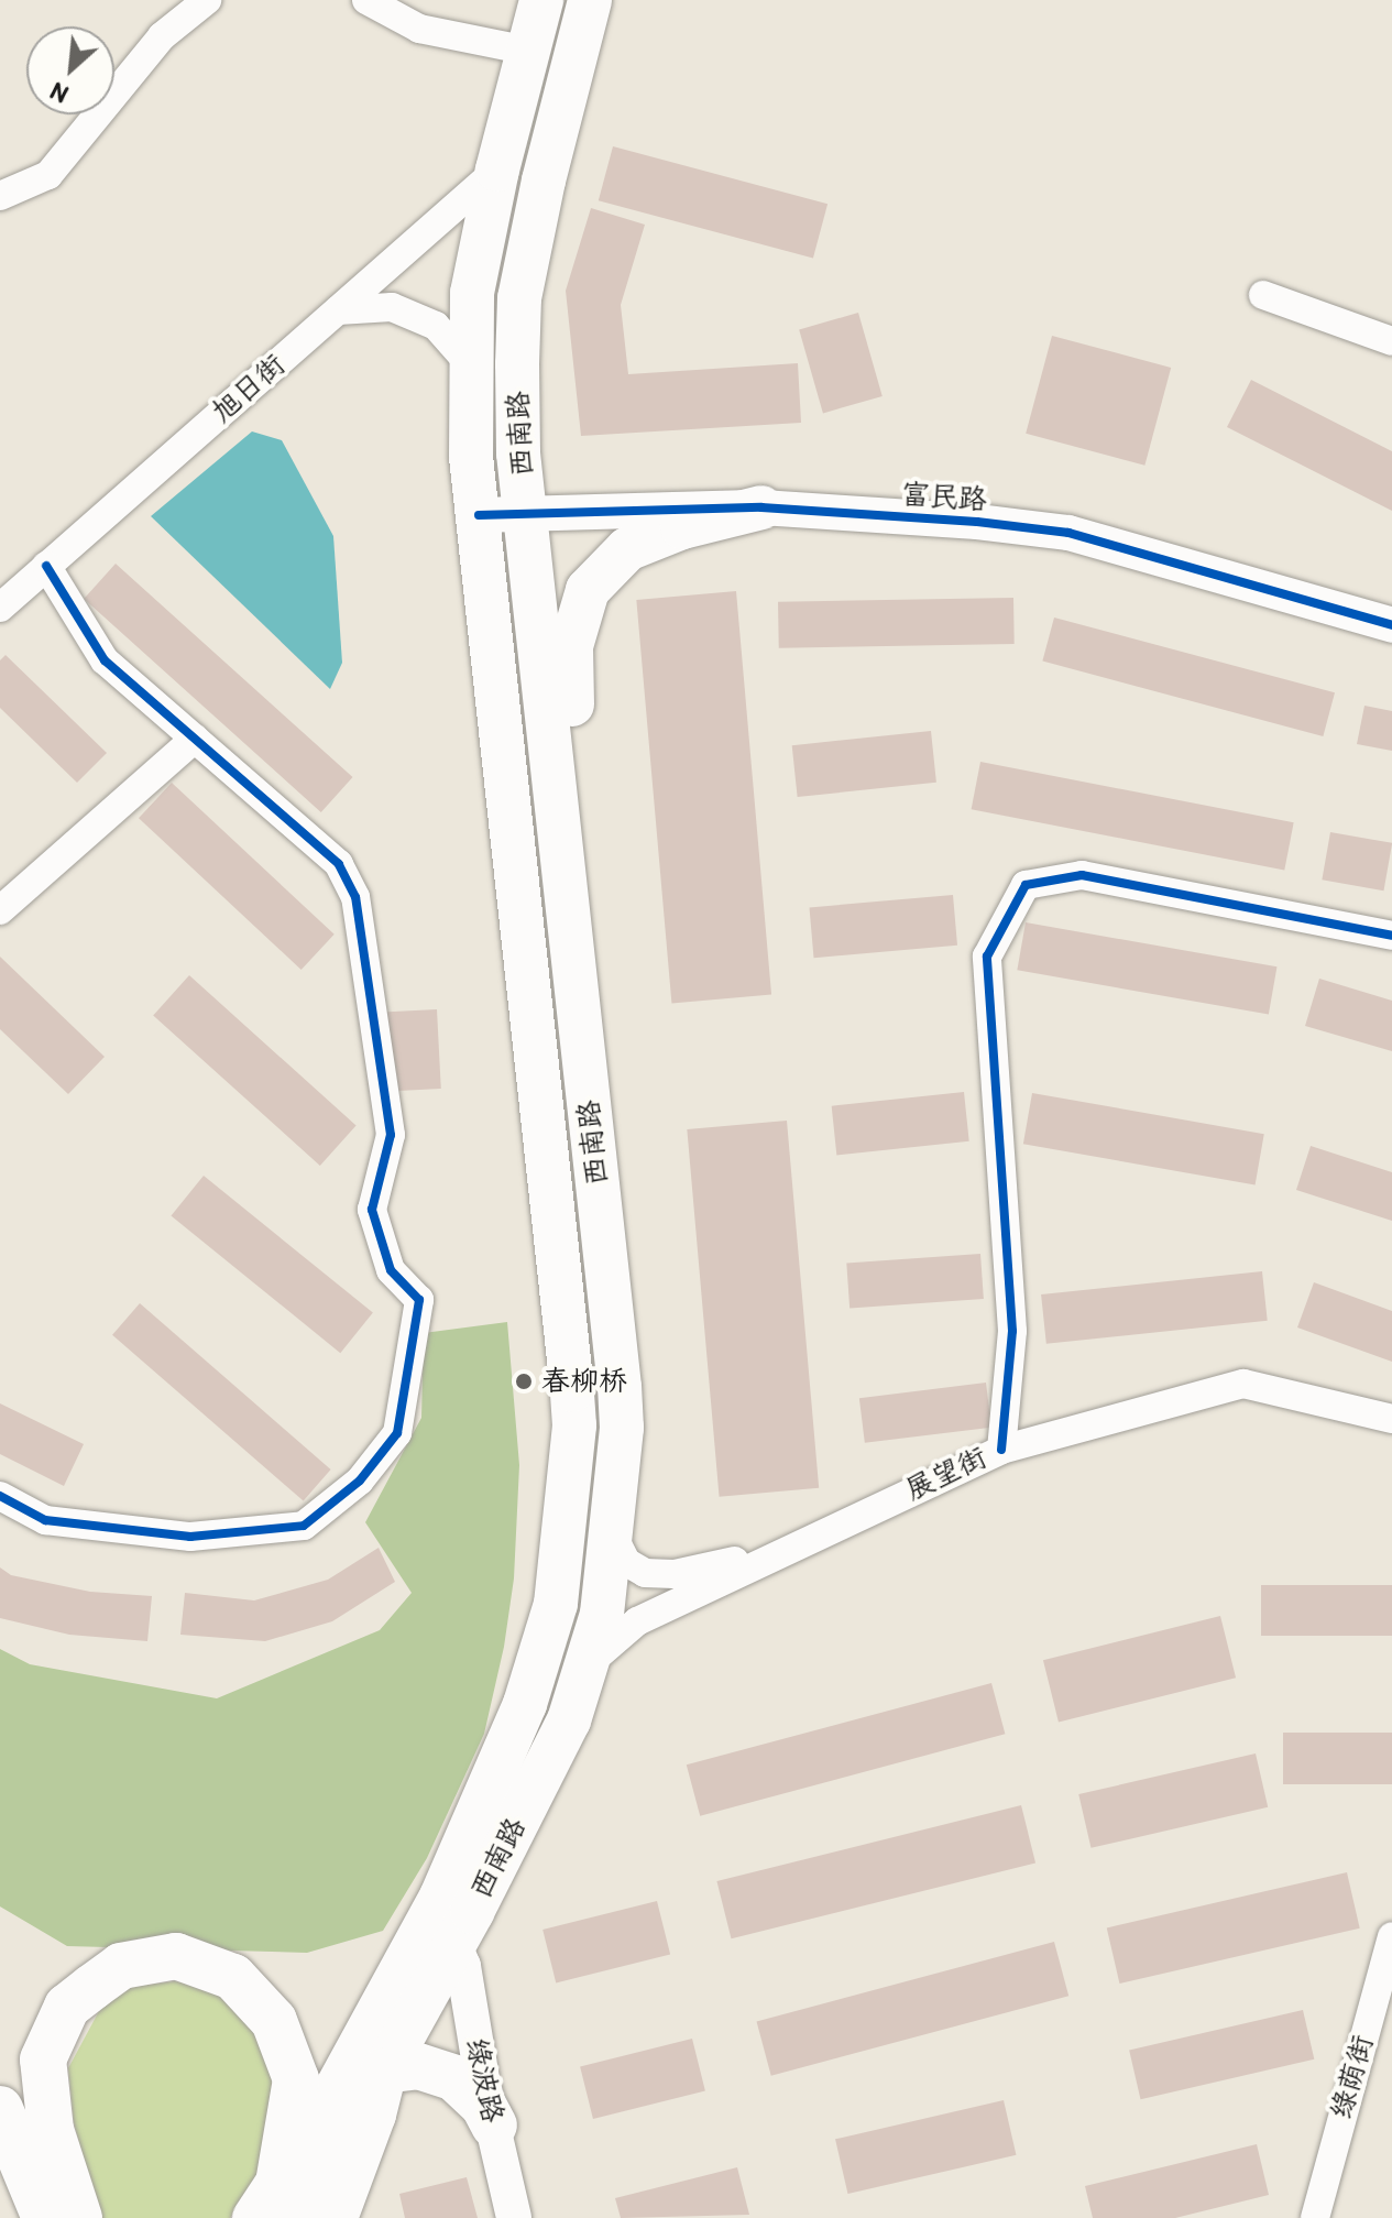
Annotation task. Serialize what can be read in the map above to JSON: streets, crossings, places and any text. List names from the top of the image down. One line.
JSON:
{"streets":{"main road":["西南路"],"street":["旭日街","富民路","展望街","绿荫街","绿波路"]},"crossings":[["旭日街","西南路"],["西南路","富民路"],["西南路","展望街"],["西南路","绿波路"]],"places":["春柳桥"],"north":"bottom left"}
